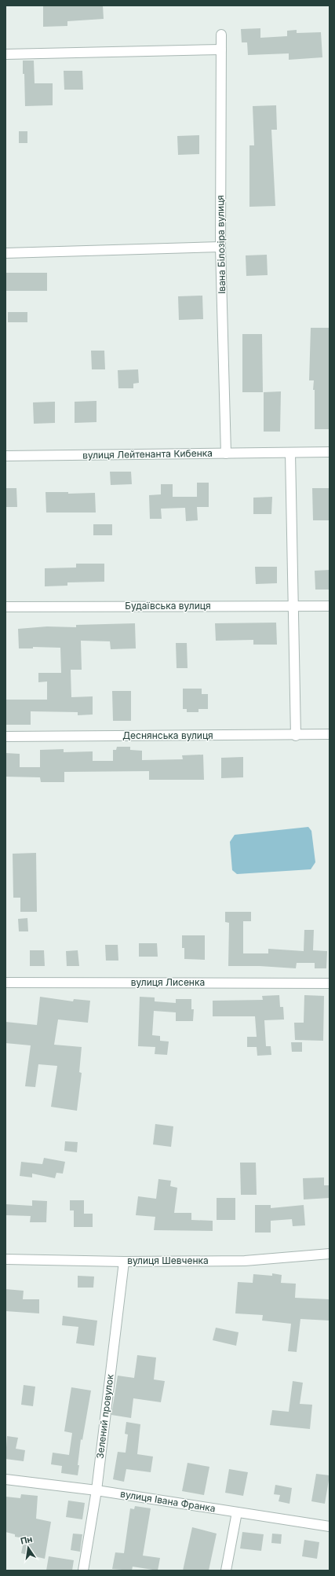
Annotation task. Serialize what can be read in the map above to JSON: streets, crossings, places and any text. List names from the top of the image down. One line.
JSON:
{"streets":{"street":["Івана Білозіра вулиця","вулиця Лейтенанта Кибенка","Будаївська вулиця","Деснянська вулиця","вулиця Лисенка","вулиця Шевченка","Зелений провулок","вулиця Івана Франка"]},"crossings":[["Івана Білозіра вулиця","вулиця Лейтенанта Кибенка"],["вулиця Шевченка","Зелений провулок"],["Зелений провулок","вулиця Івана Франка"]],"north":"top"}
